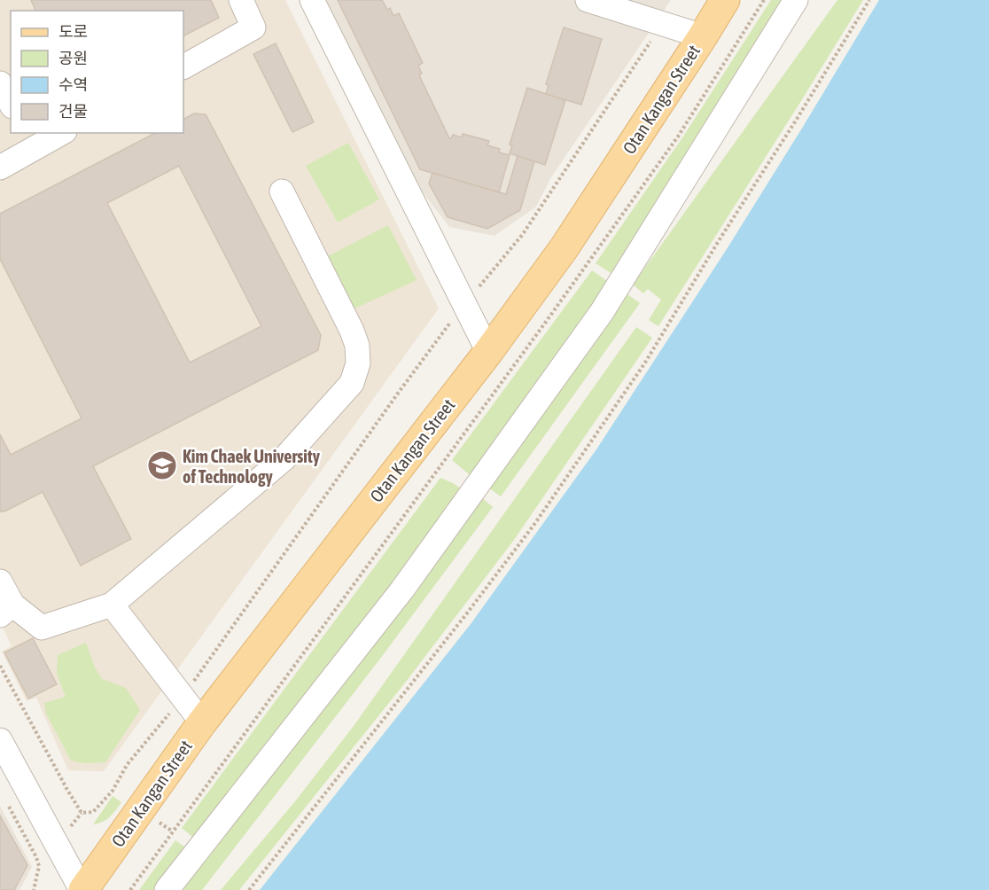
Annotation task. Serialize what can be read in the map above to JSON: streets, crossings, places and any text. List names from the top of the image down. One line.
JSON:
{"streets":{"main road":["Otan Kangan Street"]},"places":{"school or university":["Kim Chaek University of Technology"]},"legend":["도로","공원","수역","건물"]}
